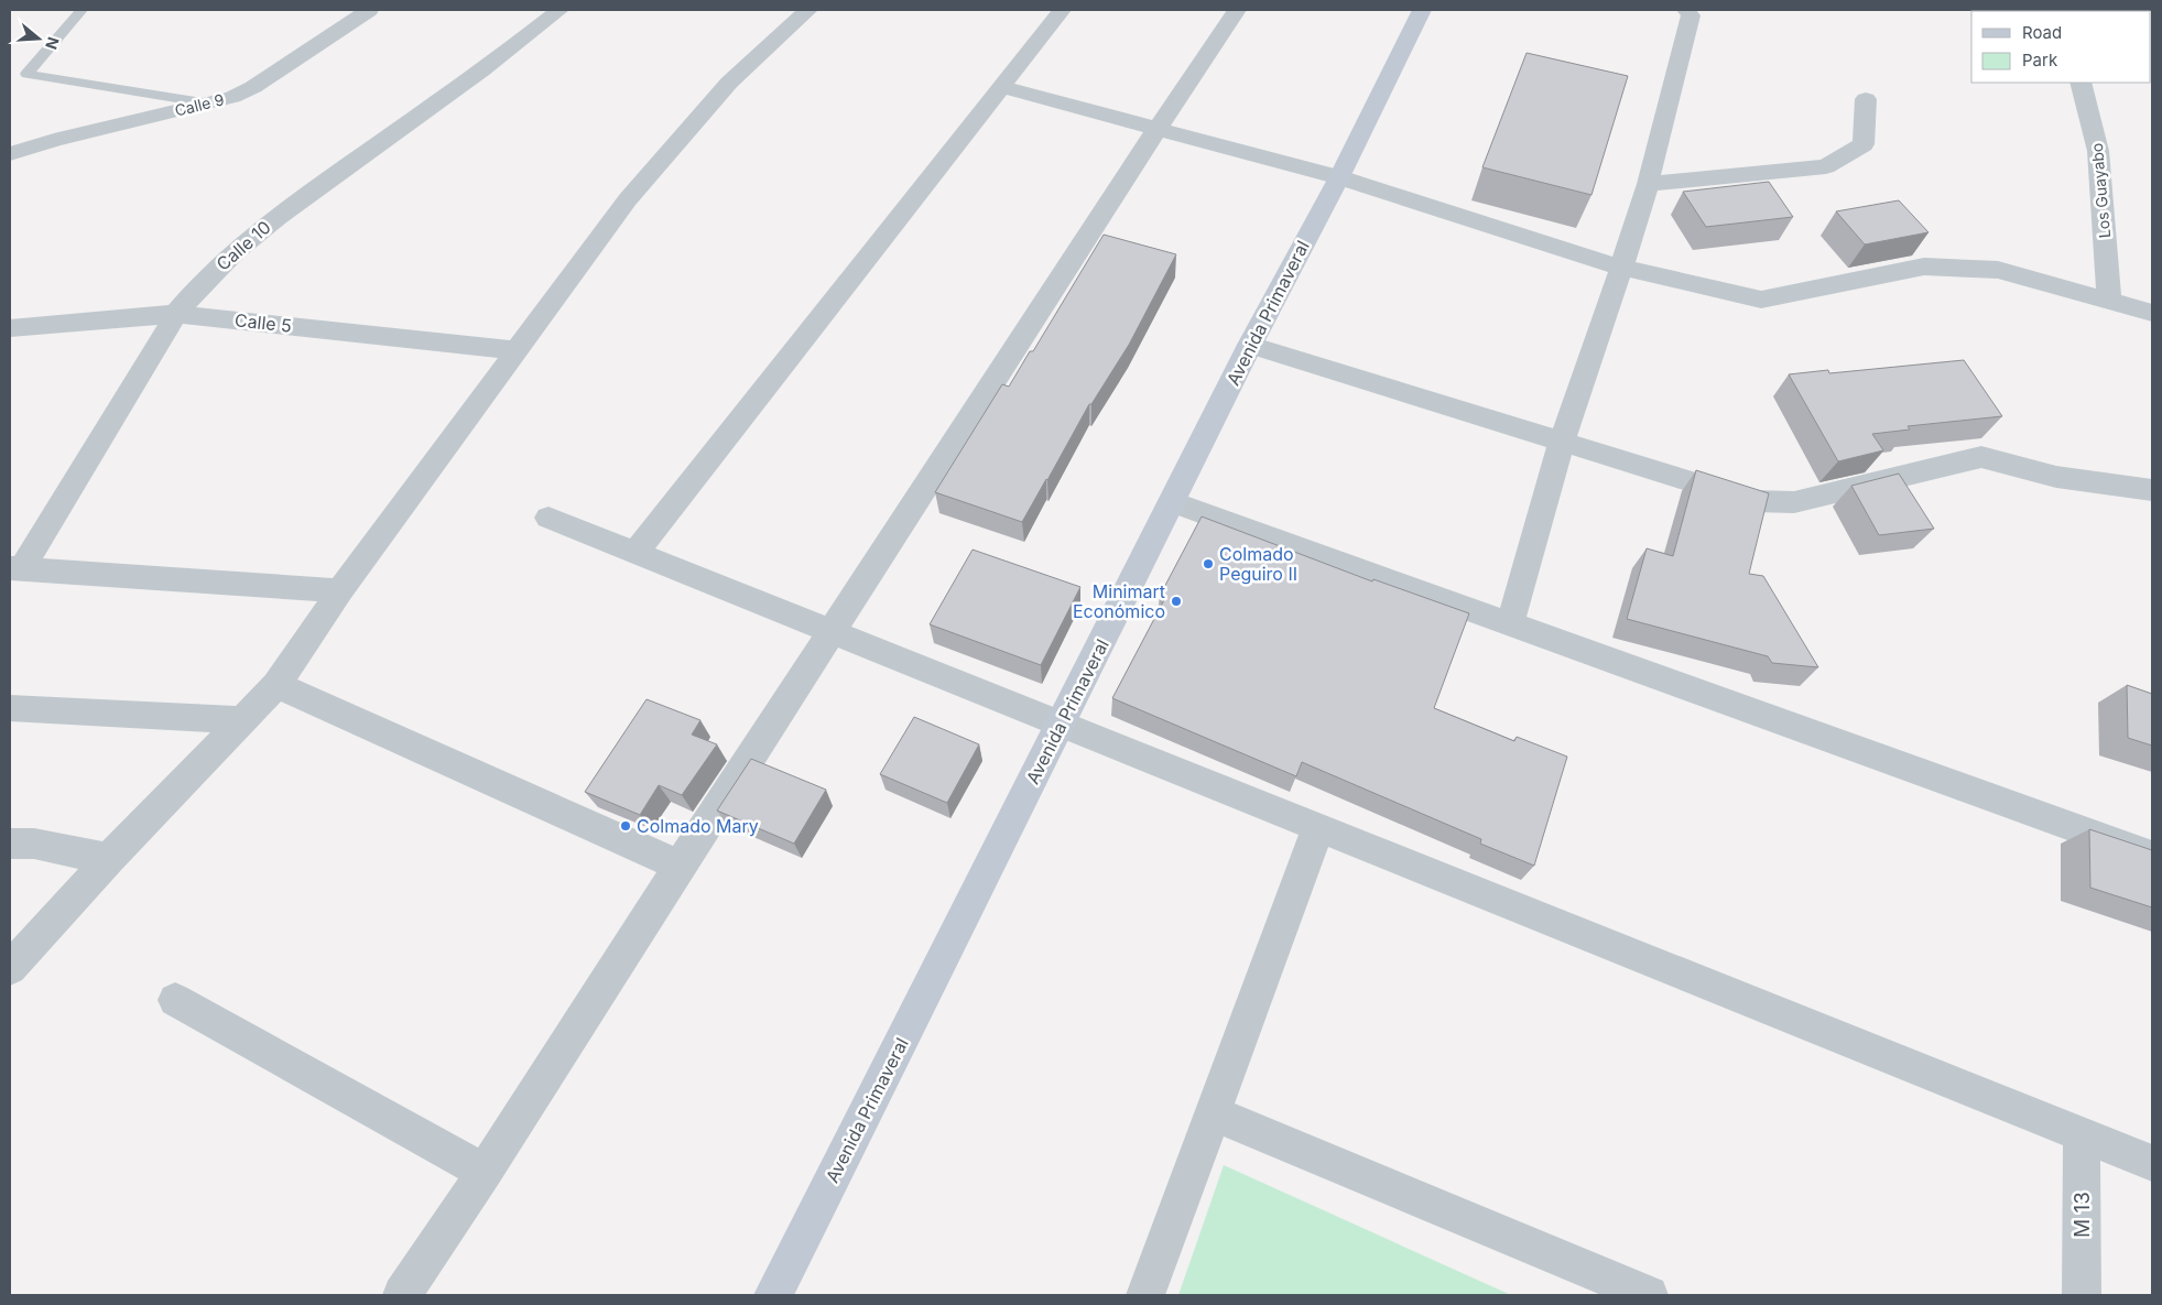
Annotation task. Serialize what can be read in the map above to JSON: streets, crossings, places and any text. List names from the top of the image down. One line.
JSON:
{"streets":{"street":["Calle 9","Los Guayabo","Calle 10","Avenida Primaveral","Calle 5","M 13"]},"crossings":[["Calle 10","Calle 5"]],"places":["Colmado Peguiro II","Minimart Económico","Colmado Mary"],"legend":["Road","Park"],"north":"right"}
